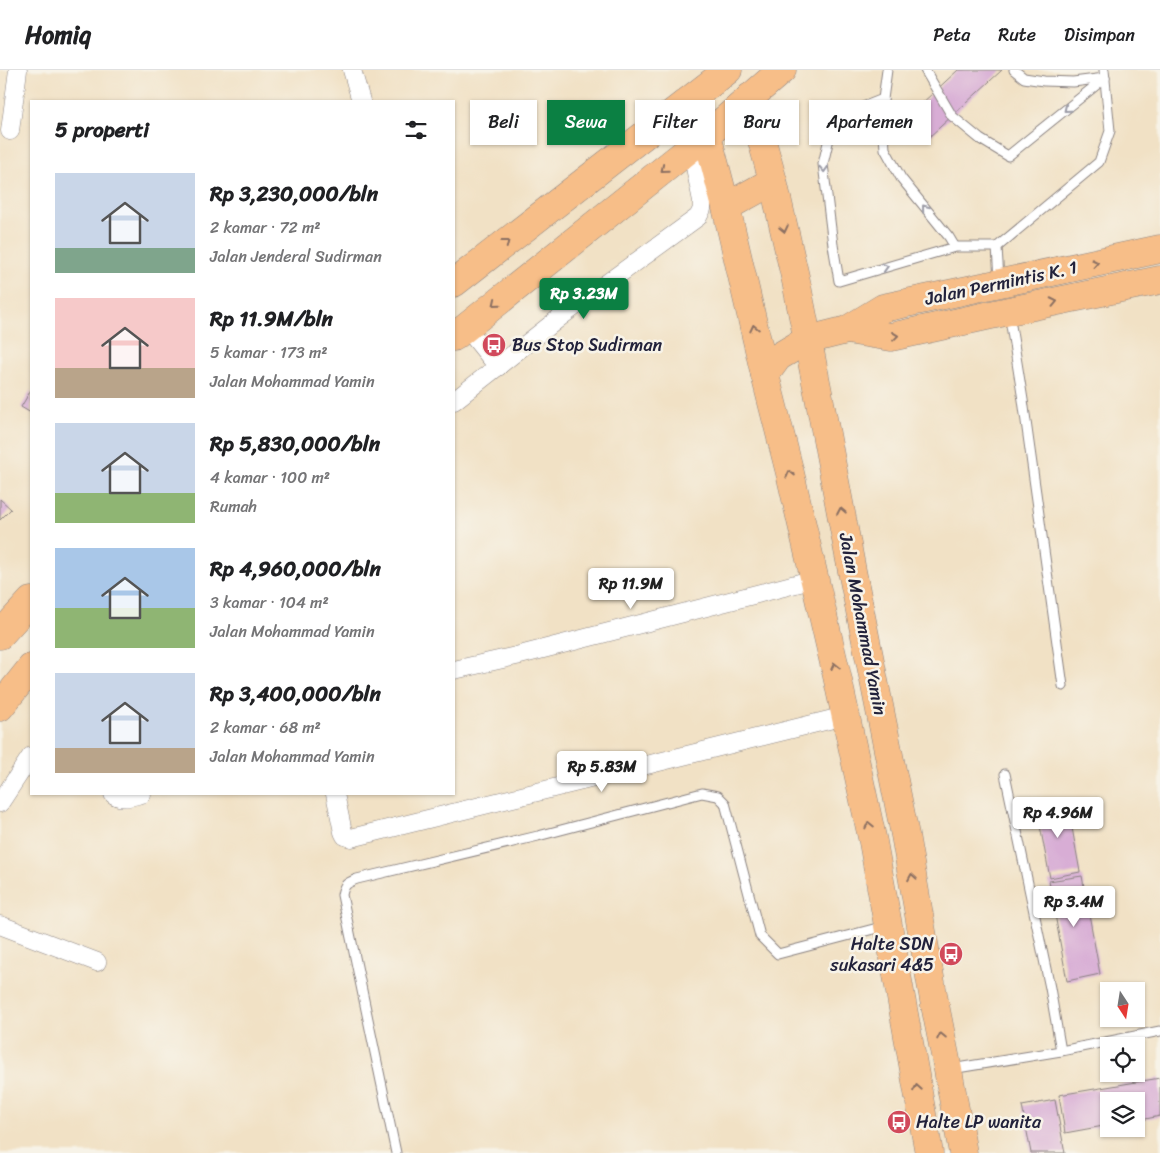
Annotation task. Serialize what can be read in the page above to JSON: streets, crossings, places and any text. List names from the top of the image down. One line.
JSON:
{"streets":{"main road":["Jalan Permintis K. 1","Jalan Mohammad Yamin"]},"crossings":[["Jalan Permintis K. 1","Jalan Mohammad Yamin"]],"one_way":["Jalan Mohammad Yamin"],"places":{"bus stop":["Bus Stop Sudirman","Halte SDN sukasari 4&5","Halte LP wanita"]},"north":"bottom","page":{"header":"Homiq","nav":["Peta","Rute","Disimpan"],"chip":["Beli","Sewa","Filter","Baru","Apartemen"],"heading":"5 properti","list":[{"name":"Rp 3,230,000/bln","note":"2 kamar · 72 m² · Jalan Jenderal Sudirman"},{"name":"Rp 11.9M/bln","note":"5 kamar · 173 m² · Jalan Mohammad Yamin"},{"name":"Rp 5,830,000/bln","note":"4 kamar · 100 m² · Rumah"},{"name":"Rp 4,960,000/bln","note":"3 kamar · 104 m² · Jalan Mohammad Yamin"},{"name":"Rp 3,400,000/bln","note":"2 kamar · 68 m² · Jalan Mohammad Yamin"}],"price":["Rp 3.23M","Rp 11.9M","Rp 5.83M","Rp 4.96M","Rp 3.4M"]}}
